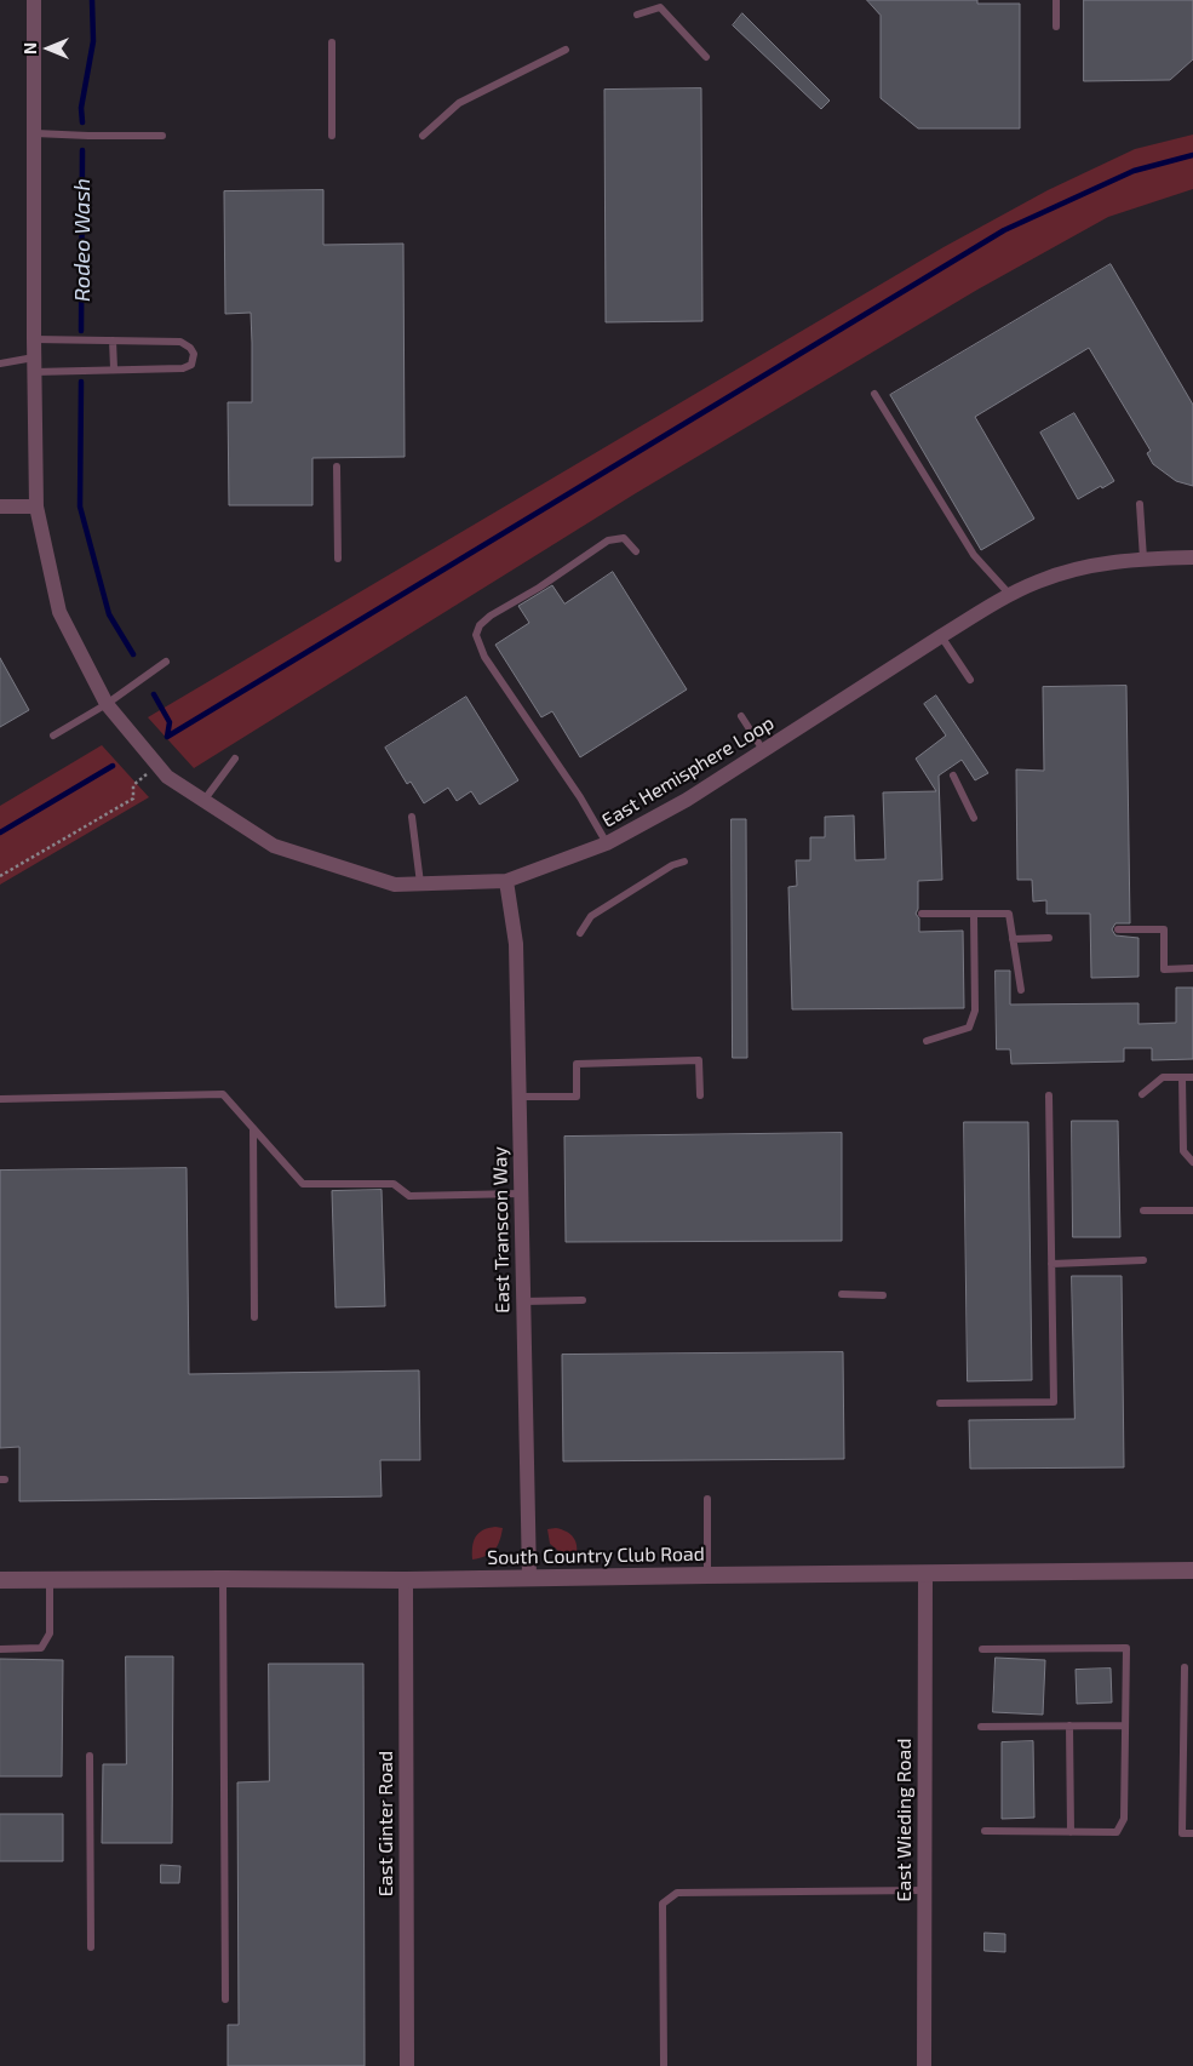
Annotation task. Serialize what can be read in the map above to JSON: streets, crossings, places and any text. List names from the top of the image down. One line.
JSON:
{"streets":{"street":["East Hemisphere Loop","East Transcon Way","South Country Club Road","East Wieding Road","East Ginter Road"]},"crossings":[["East Hemisphere Loop","East Transcon Way"],["East Transcon Way","South Country Club Road"],["South Country Club Road","East Wieding Road"],["South Country Club Road","East Ginter Road"]],"water":["Rodeo Wash"],"north":"left"}
